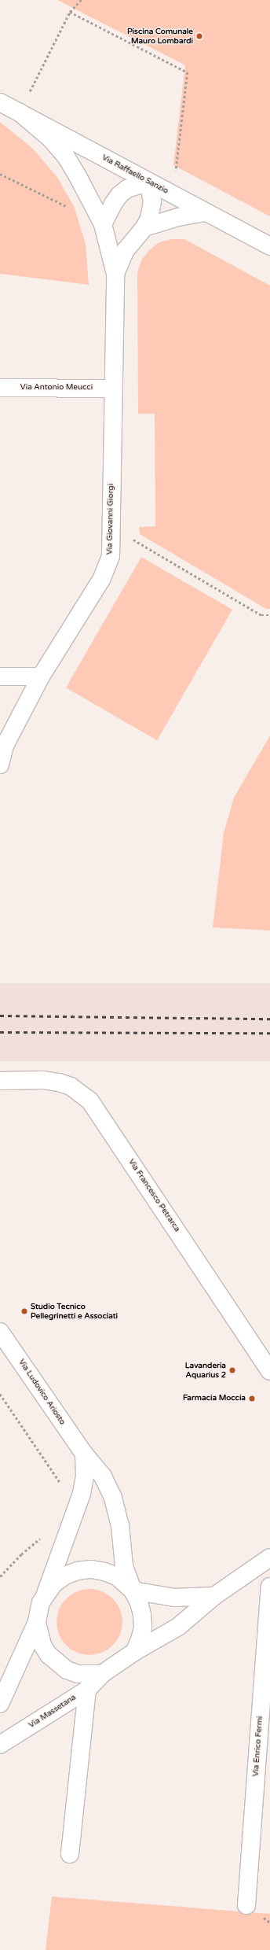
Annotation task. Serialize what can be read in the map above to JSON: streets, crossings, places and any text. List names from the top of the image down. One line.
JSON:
{"streets":{"street":["Via Raffaello Sanzio","Via Antonio Meucci","Via Giovanni Giorgi","Via Francesco Petrarca","Via Ludovico Ariosto","Via Massetana","Via Enrico Fermi"]},"crossings":[["Via Raffaello Sanzio","Via Giovanni Giorgi"],["Via Antonio Meucci","Via Giovanni Giorgi"],["Via Ludovico Ariosto","Via Massetana"]],"places":["Piscina Comunale Mauro Lombardi","Studio Tecnico Pellegrinetti e Associati","Lavanderia Aquarius 2","Farmacia Moccia"]}
